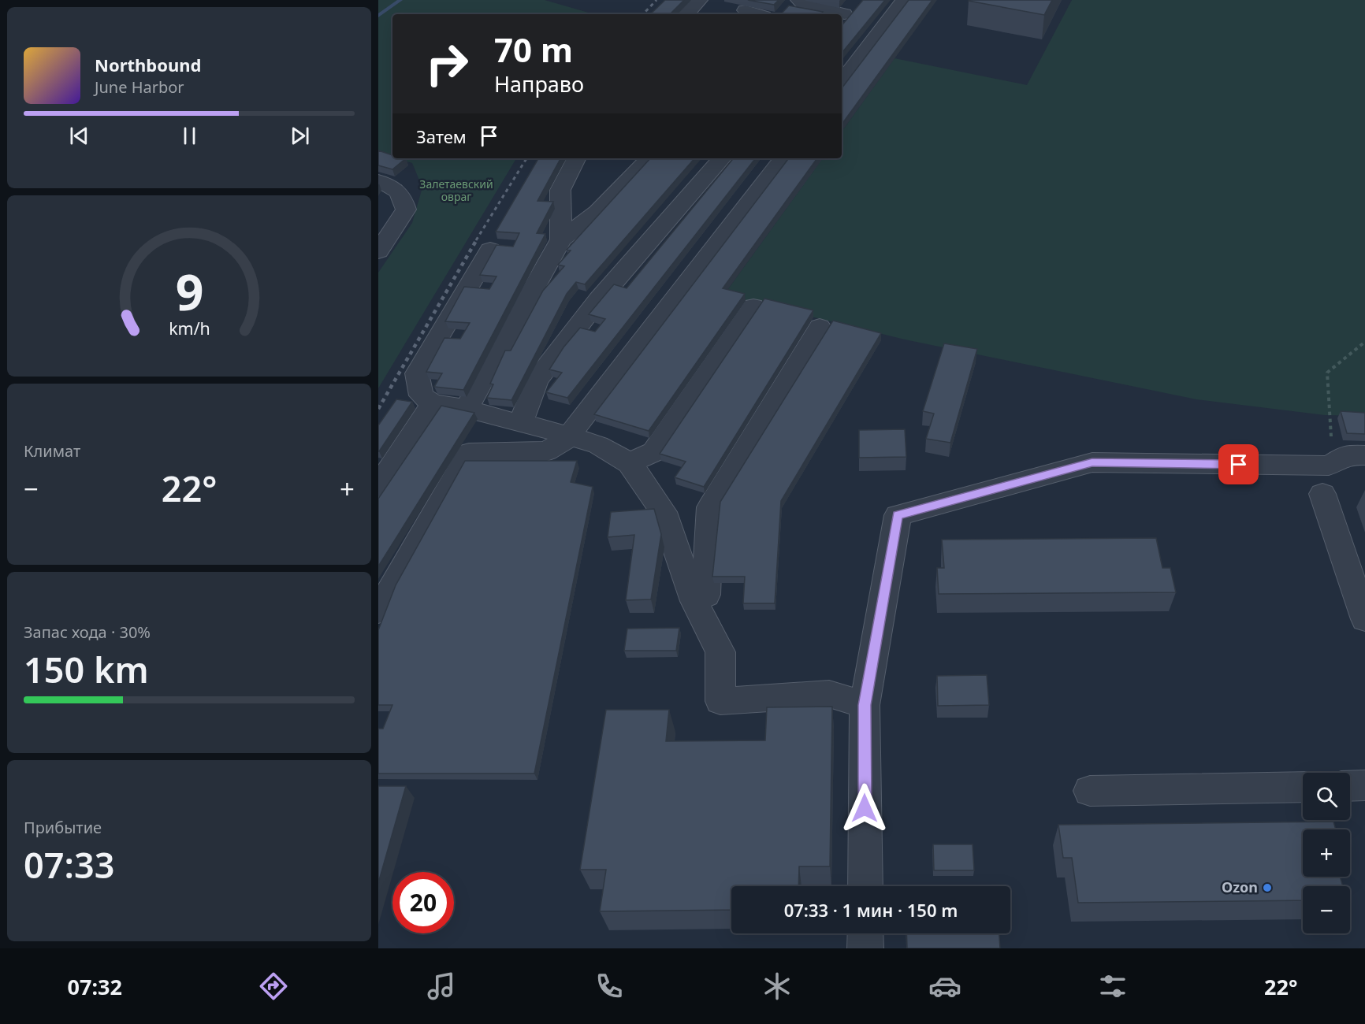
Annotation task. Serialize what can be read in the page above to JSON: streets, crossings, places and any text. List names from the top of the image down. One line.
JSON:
{"parks":["Залетаевский овраг"],"places":["Ozon"],"page":{"turn":["70 m","Направо"],"song":["Northbound","June Harbor"],"then":"Затем","tile":["Климат",["Запас хода · 30%","150 km"],["Прибытие","07:33"]],"heat":["−","22°","+"],"map_buttons":["+","−"],"limit":"20","trip":"07:33 · 1 мин · 150 m","tabs":["07:32","22°"],"gauge":["9","km/h"]}}
